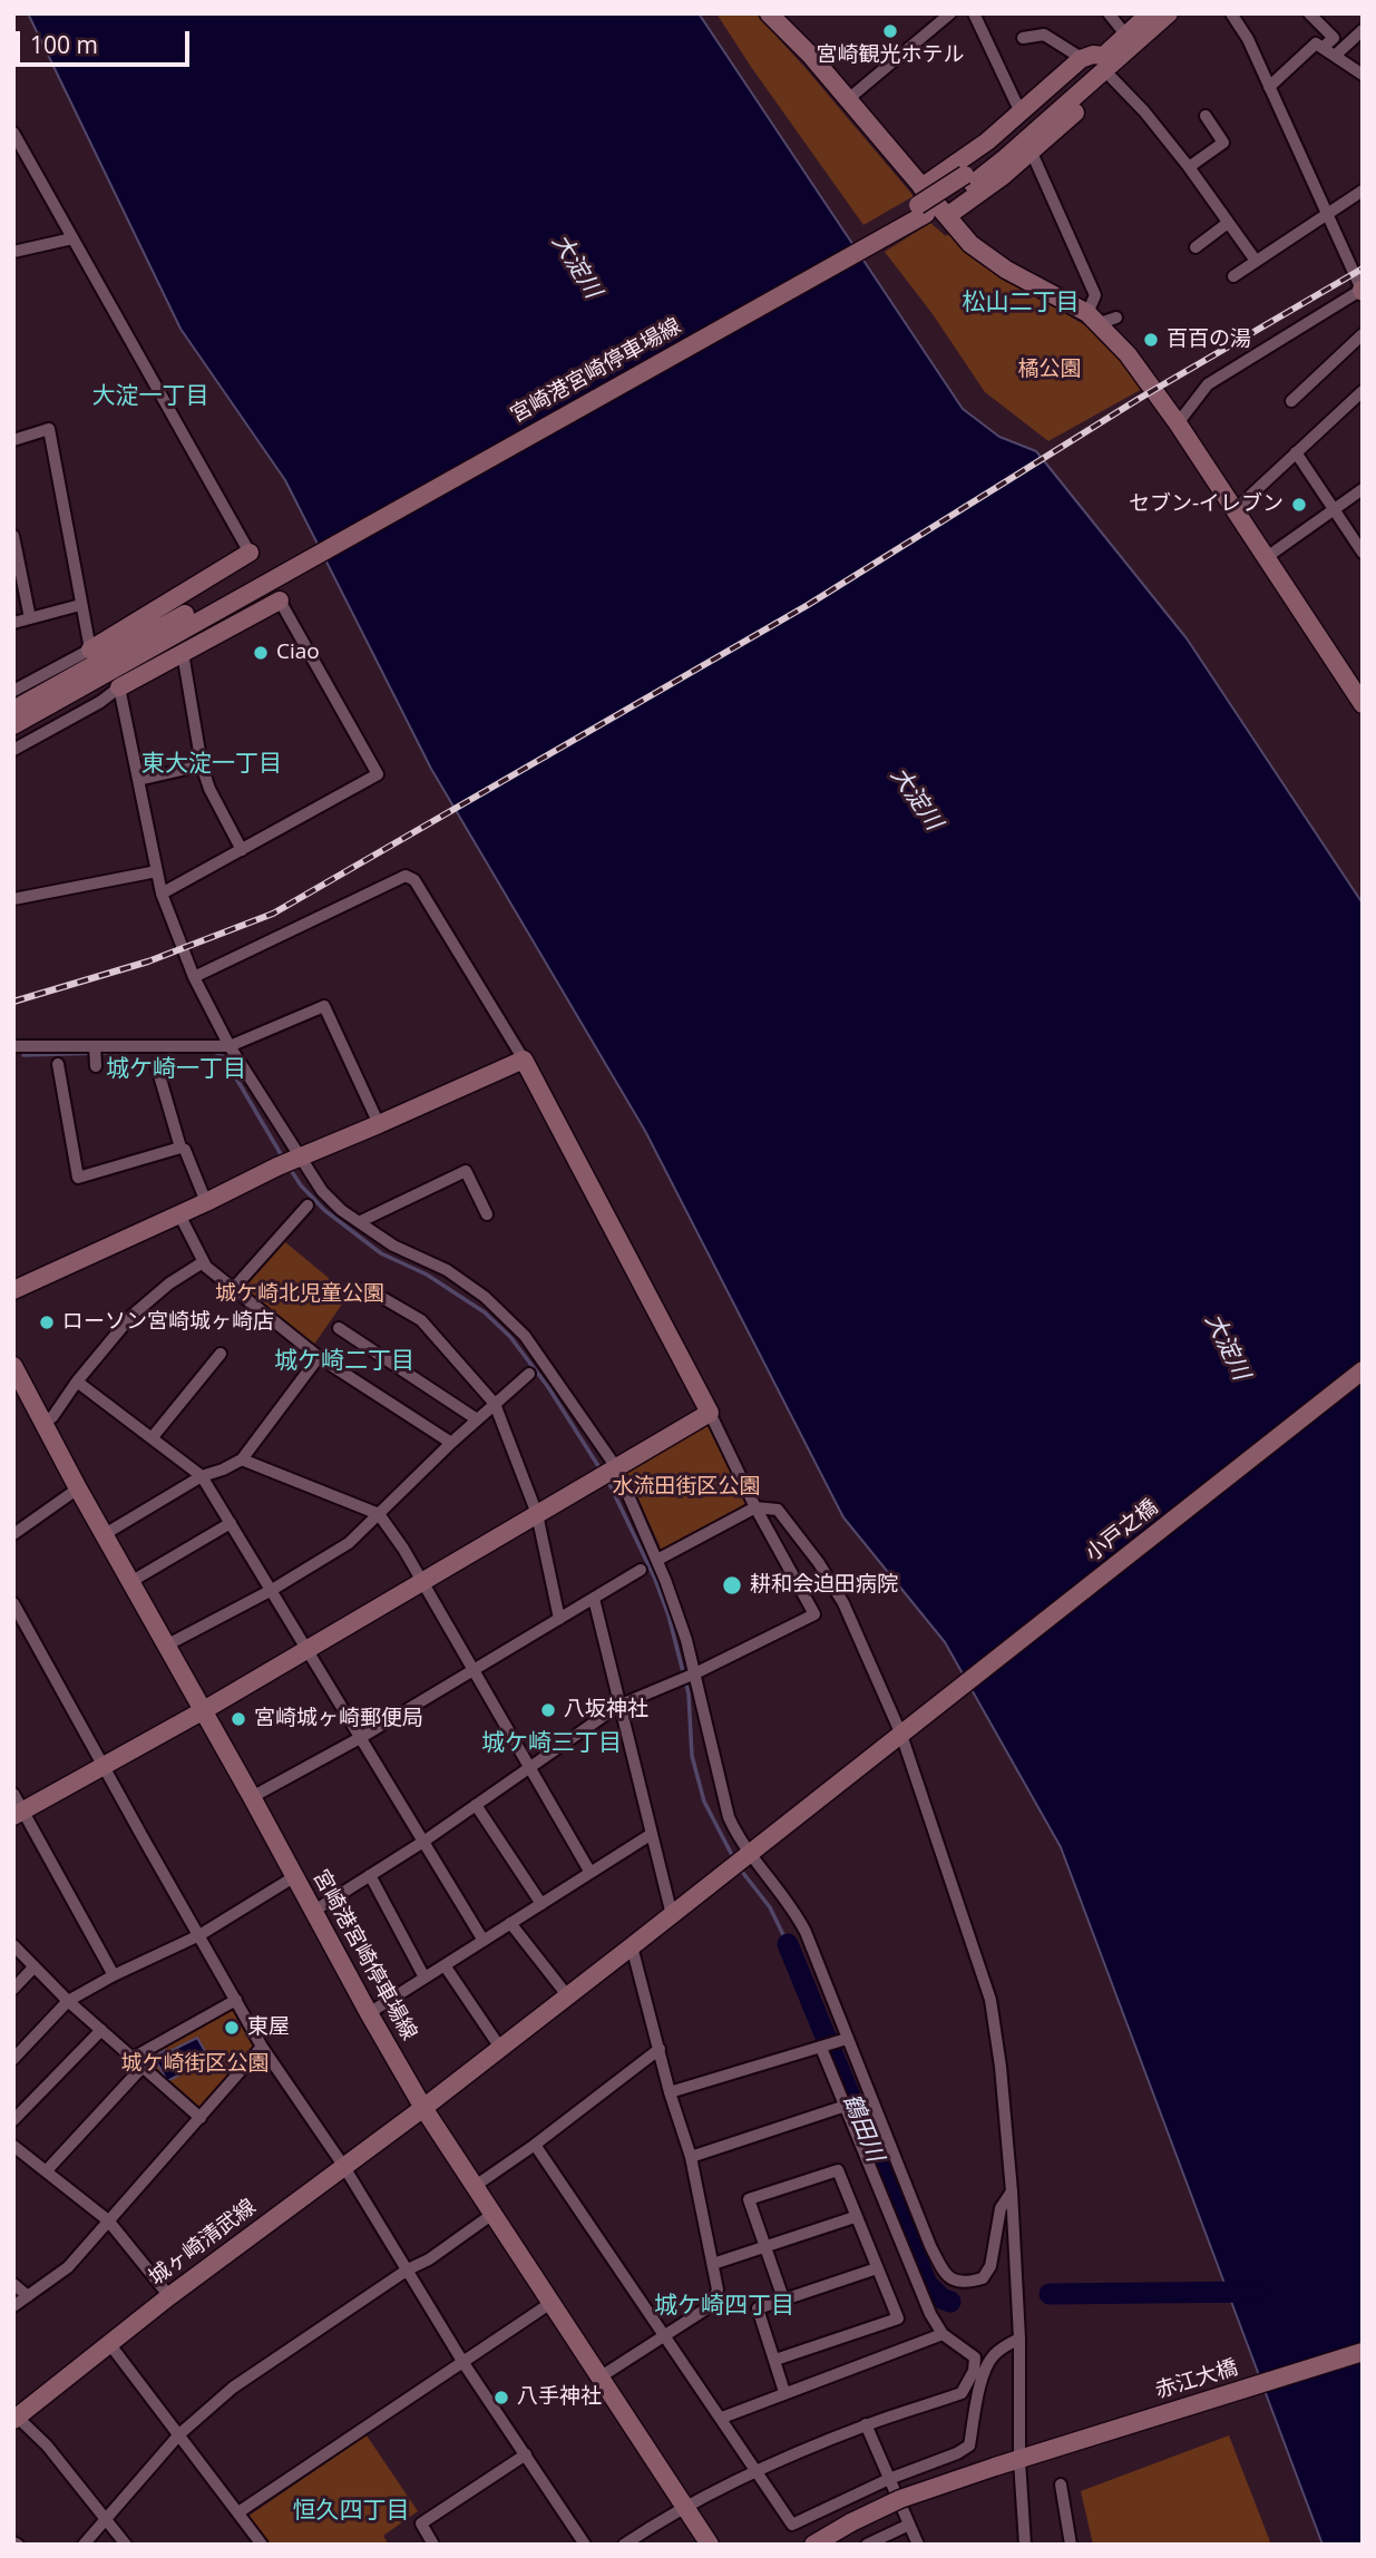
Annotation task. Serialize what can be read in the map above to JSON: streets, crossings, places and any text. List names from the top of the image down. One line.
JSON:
{"streets":{"street":["宮崎港宮崎停車場線","小戸之橋","城ヶ崎清武線","赤江大橋"]},"crossings":[["宮崎港宮崎停車場線","城ヶ崎清武線"],["小戸之橋","城ヶ崎清武線"]],"districts":["松山二丁目","大淀一丁目","東大淀一丁目","城ケ崎一丁目","城ケ崎二丁目","城ケ崎三丁目","城ケ崎四丁目","恒久四丁目"],"water":["大淀川","鶴田川"],"parks":["橘公園","城ケ崎北児童公園","水流田街区公園","城ケ崎街区公園"],"places":["宮崎観光ホテル","百百の湯","セブン-イレブン","Ciao","ローソン宮崎城ヶ崎店","耕和会迫田病院","八坂神社","宮崎城ヶ崎郵便局","東屋","八手神社"],"scale_bar":"100 m"}
